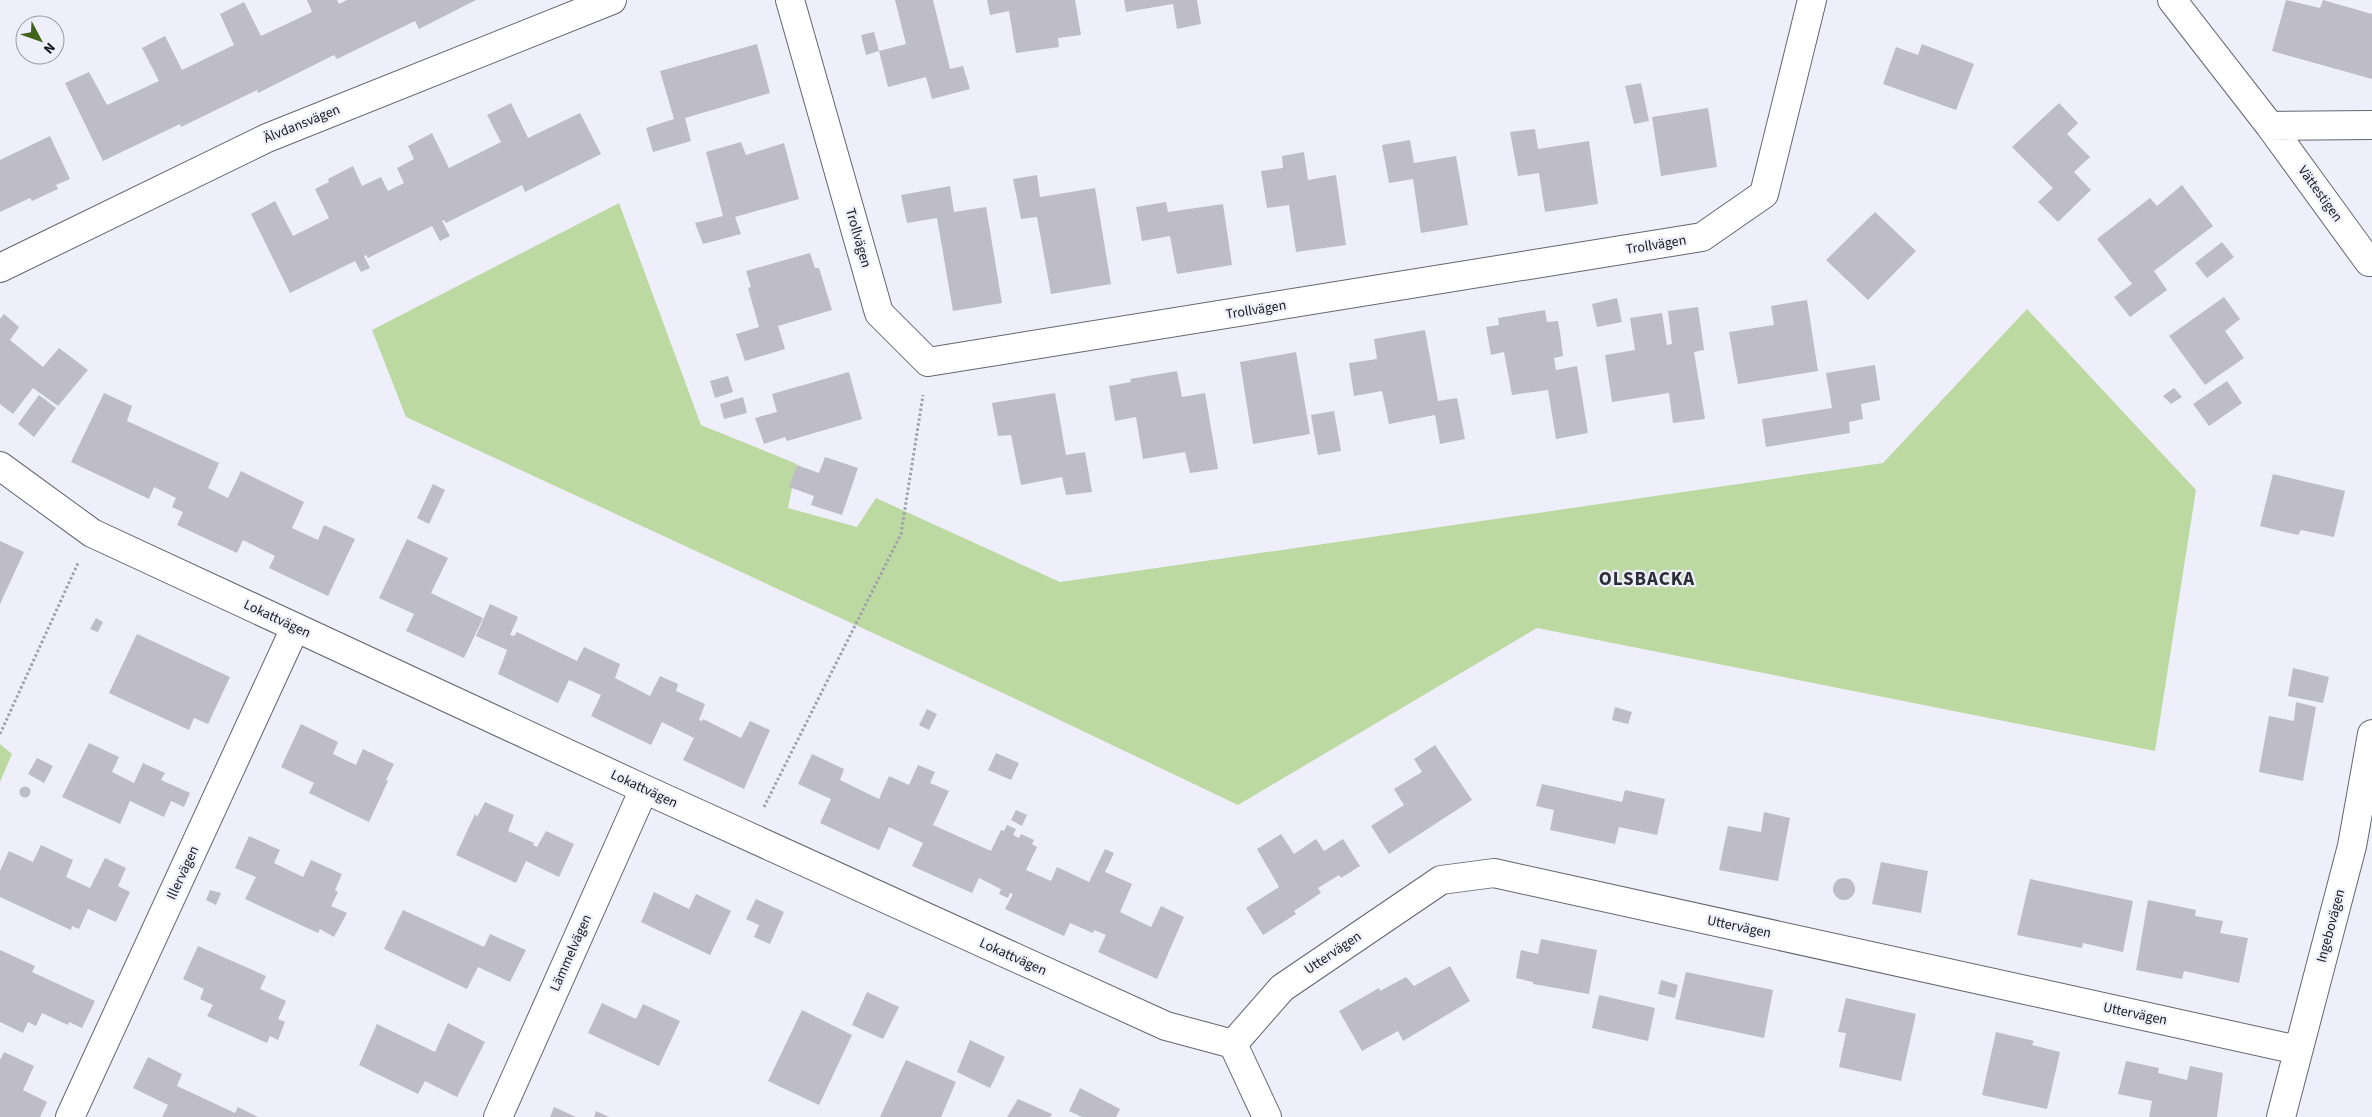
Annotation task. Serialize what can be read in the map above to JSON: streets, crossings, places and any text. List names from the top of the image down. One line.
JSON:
{"streets":{"street":["Älvdansvägen","Vättestigen","Trollvägen","Lokattvägen","Illervägen","Ingebovägen","Uttervägen","Lämmelvägen"]},"crossings":[["Lokattvägen","Illervägen"],["Lokattvägen","Uttervägen"],["Lokattvägen","Lämmelvägen"],["Ingebovägen","Uttervägen"]],"districts":["OLSBACKA"],"north":"bottom right"}
